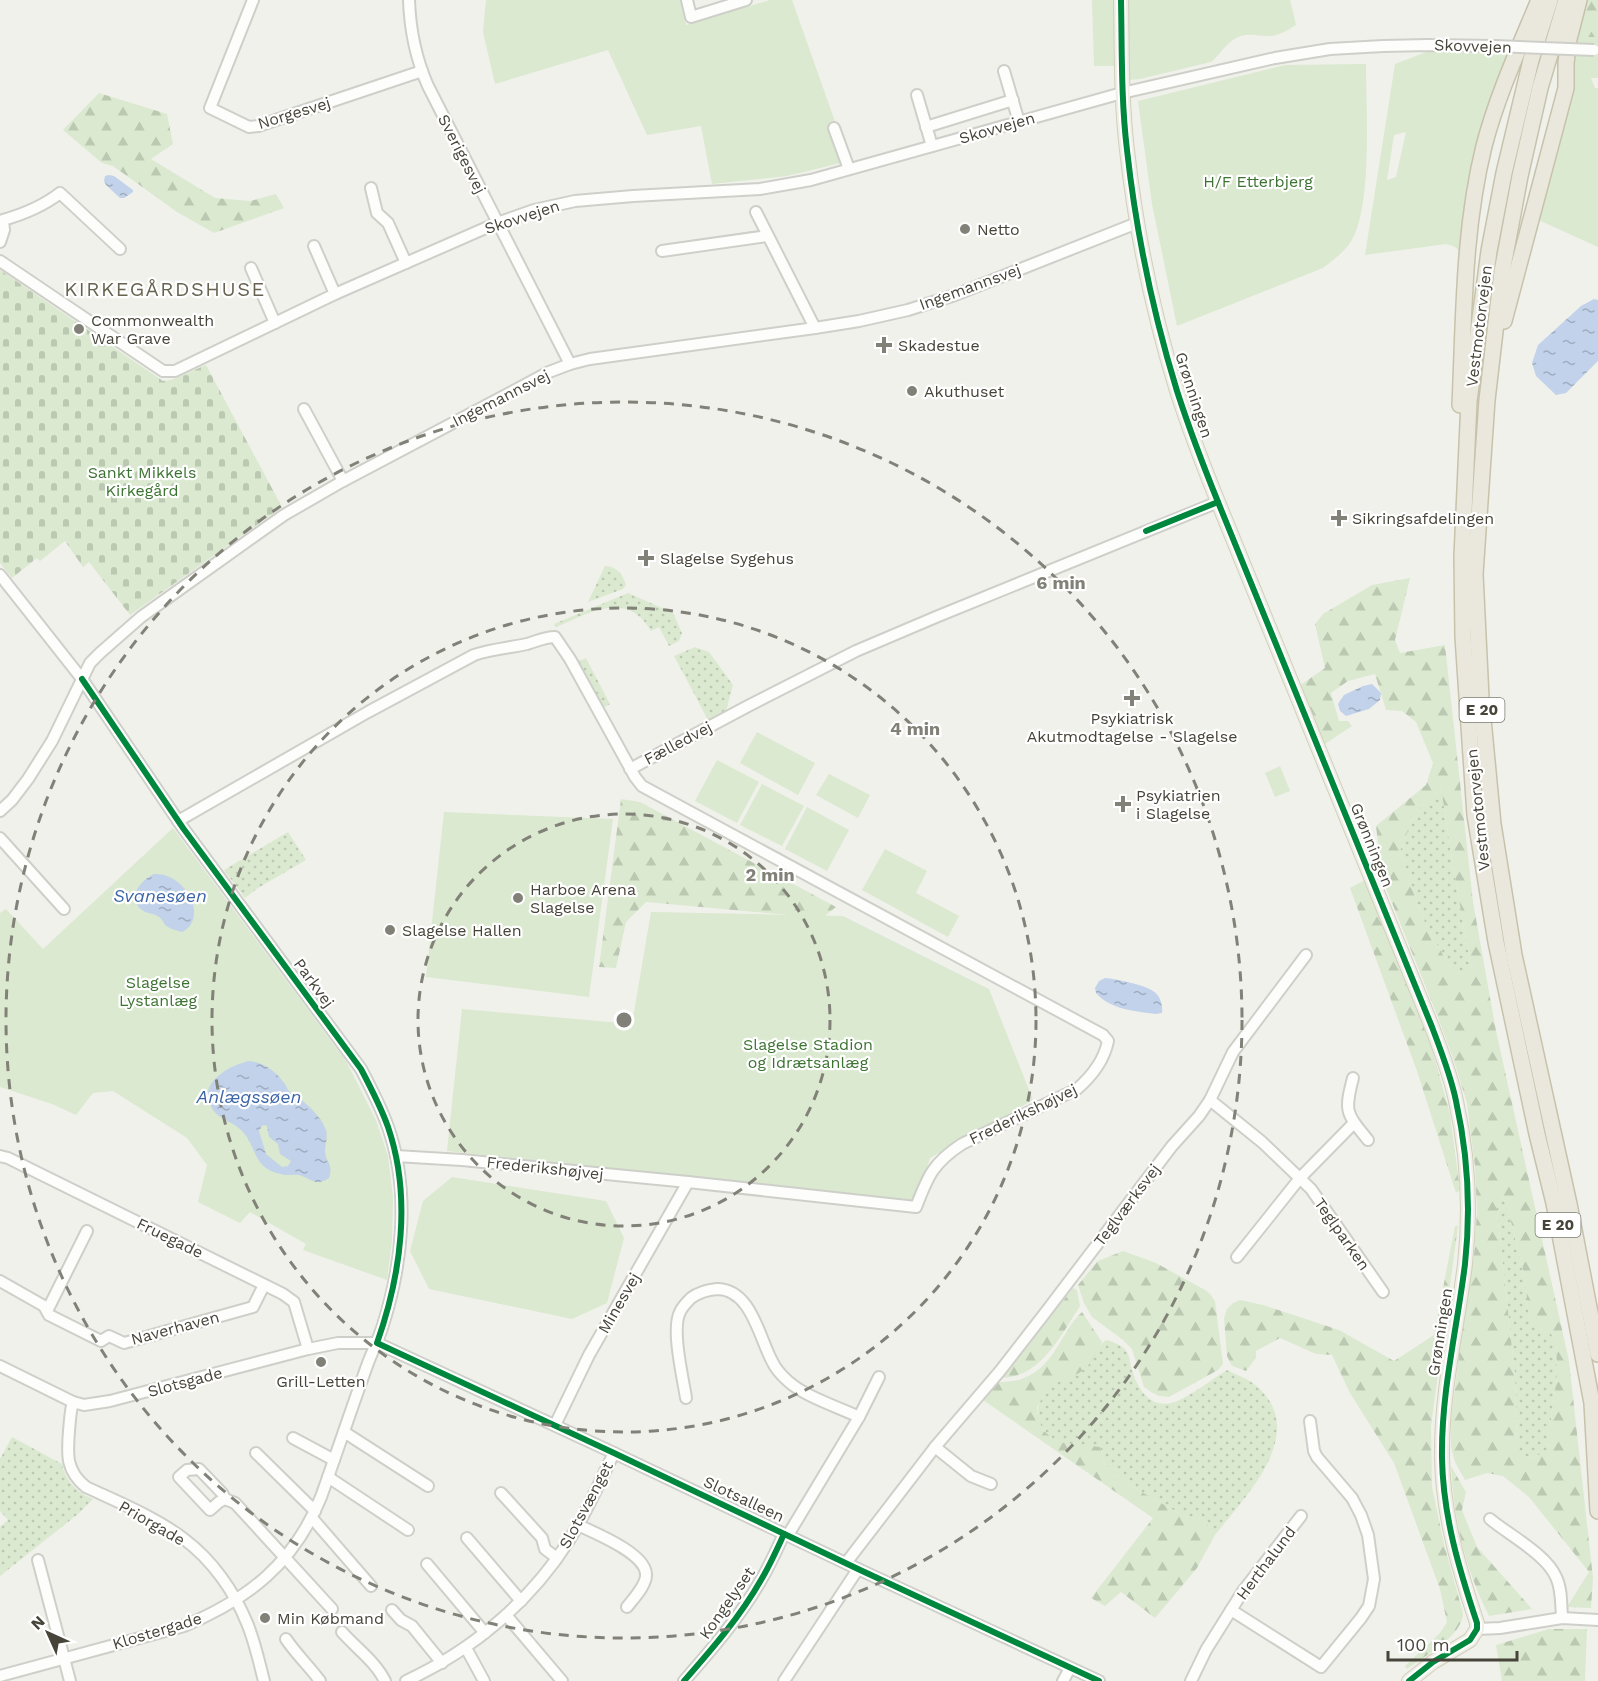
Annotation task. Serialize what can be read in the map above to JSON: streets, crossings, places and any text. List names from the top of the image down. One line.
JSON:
{"streets":{"highway":["Vestmotorvejen","E 20"],"main road":["Grønningen"],"street":["Skovvejen","Norgesvej","Sverigesvej","Ingemannsvej","Fælledvej","Parkvej","Frederikshøjvej","Teglværksvej","Teglparken","Fruegade","Minesvej","Naverhaven","Slotsgade","Slotsalleen","Slotsvænget","Priorgade","Herthalund","Kongelyset","Klostergade"]},"crossings":[["Skovvejen","Sverigesvej"],["Skovvejen","Grønningen"],["Norgesvej","Sverigesvej"],["Sverigesvej","Ingemannsvej"],["Ingemannsvej","Grønningen"],["Ingemannsvej","Parkvej"],["Grønningen","Fælledvej"],["Fælledvej","Parkvej"],["Fælledvej","Frederikshøjvej"],["Parkvej","Frederikshøjvej"],["Parkvej","Slotsgade"],["Parkvej","Slotsalleen"],["Parkvej","Klostergade"],["Frederikshøjvej","Minesvej"],["Teglværksvej","Teglparken"],["Teglværksvej","Slotsalleen"],["Fruegade","Naverhaven"],["Fruegade","Slotsgade"],["Minesvej","Slotsalleen"],["Slotsgade","Slotsalleen"],["Slotsgade","Priorgade"],["Slotsgade","Klostergade"],["Slotsalleen","Slotsvænget"],["Slotsalleen","Kongelyset"],["Slotsalleen","Klostergade"],["Priorgade","Klostergade"]],"districts":["KIRKEGÅRDSHUSE"],"water":["Svanesøen","Anlægssøen"],"parks":["H/F Etterbjerg","Sankt Mikkels Kirkegård","Slagelse Lystanlæg","Slagelse Stadion og Idrætsanlæg"],"places":{"other":["Netto","Commonwealth War Grave","Akuthuset","Harboe Arena Slagelse","Slagelse Hallen","Grill-Letten","Min Købmand"],"health":["Skadestue","Sikringsafdelingen","Slagelse Sygehus","Psykiatrisk Akutmodtagelse - Slagelse","Psykiatrien i Slagelse"]},"scale_bar":"100 m","north":"top left","rings":["6 min","4 min","2 min"]}
